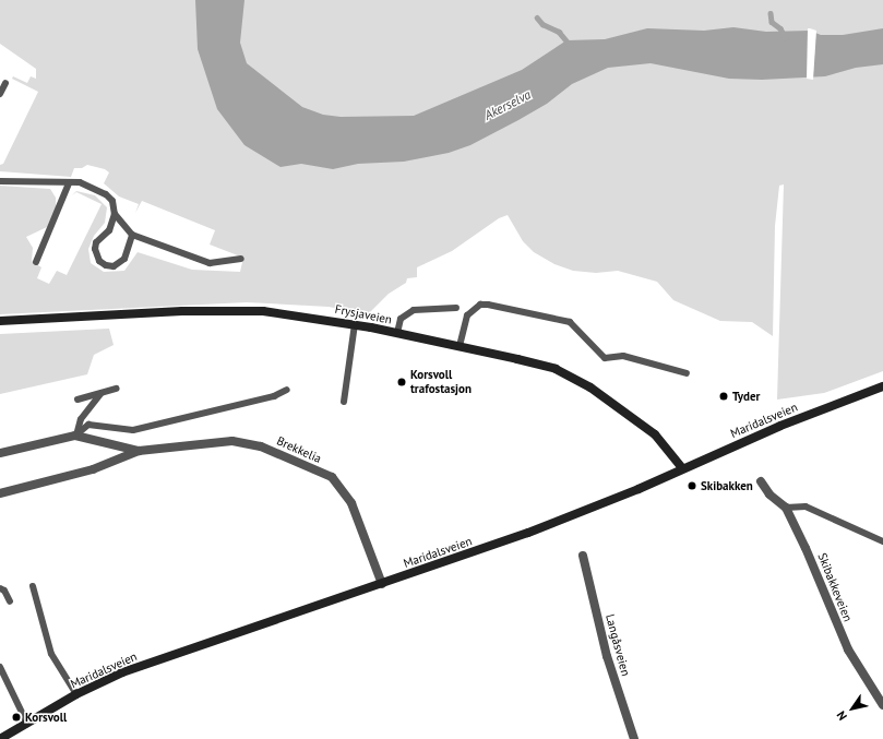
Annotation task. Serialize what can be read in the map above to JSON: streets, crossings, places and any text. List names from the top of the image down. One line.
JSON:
{"streets":{"main road":["Frysjaveien","Maridalsveien"],"street":["Brekkelia","Skibakkeveien","Langåsveien"]},"crossings":[["Frysjaveien","Maridalsveien"],["Maridalsveien","Brekkelia"]],"water":["Akerselva"],"places":["Korsvoll trafostasjon","Tyder","Skibakken","Korsvoll"],"north":"bottom left"}
